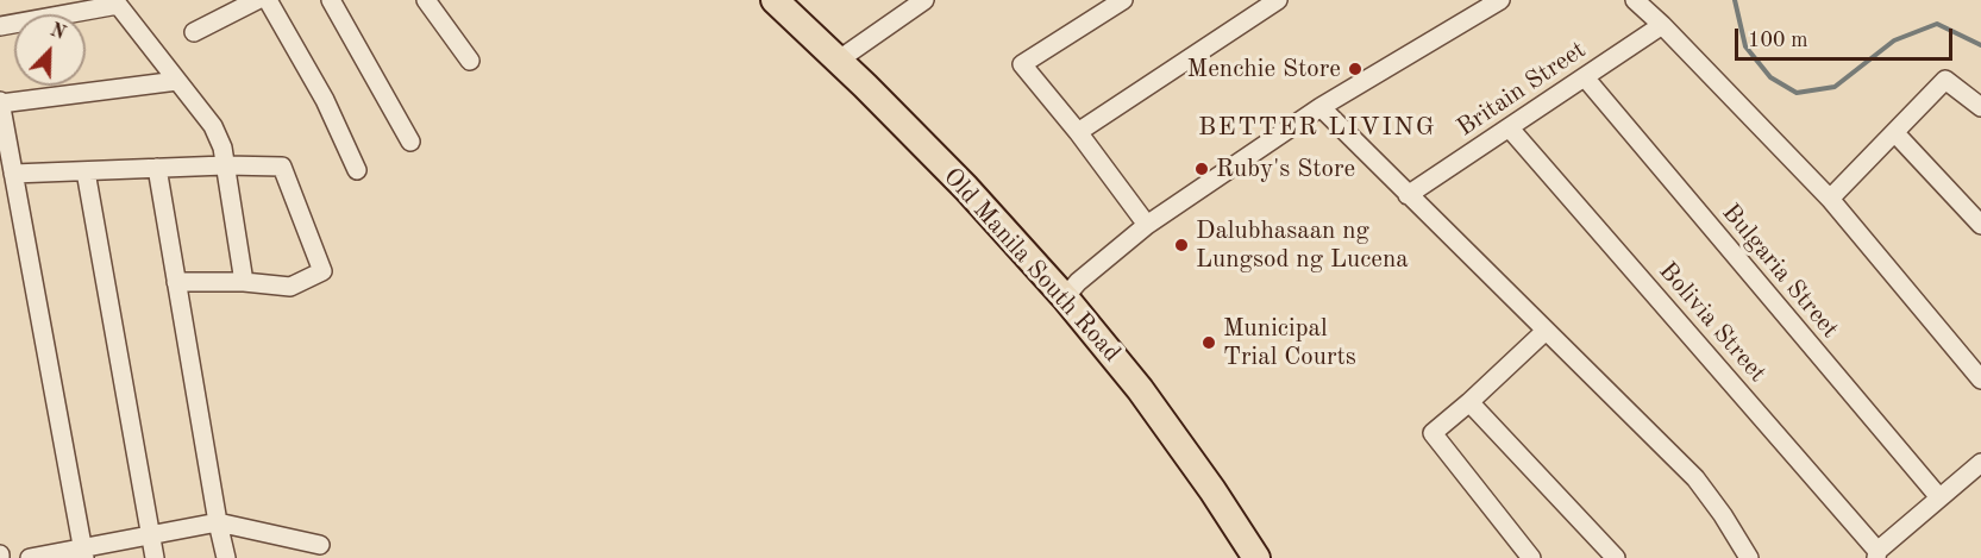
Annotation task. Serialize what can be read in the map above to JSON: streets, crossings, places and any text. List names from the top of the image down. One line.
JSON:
{"streets":{"main road":["Old Manila South Road"],"street":["Britain Street","Bulgaria Street","Bolivia Street"]},"crossings":[["Britain Street","Bulgaria Street"],["Britain Street","Bolivia Street"]],"districts":["BETTER LIVING"],"places":["Menchie Store","Ruby's Store","Dalubhasaan ng Lungsod ng Lucena","Municipal Trial Courts"],"scale_bar":"100 m","north":"top right"}
